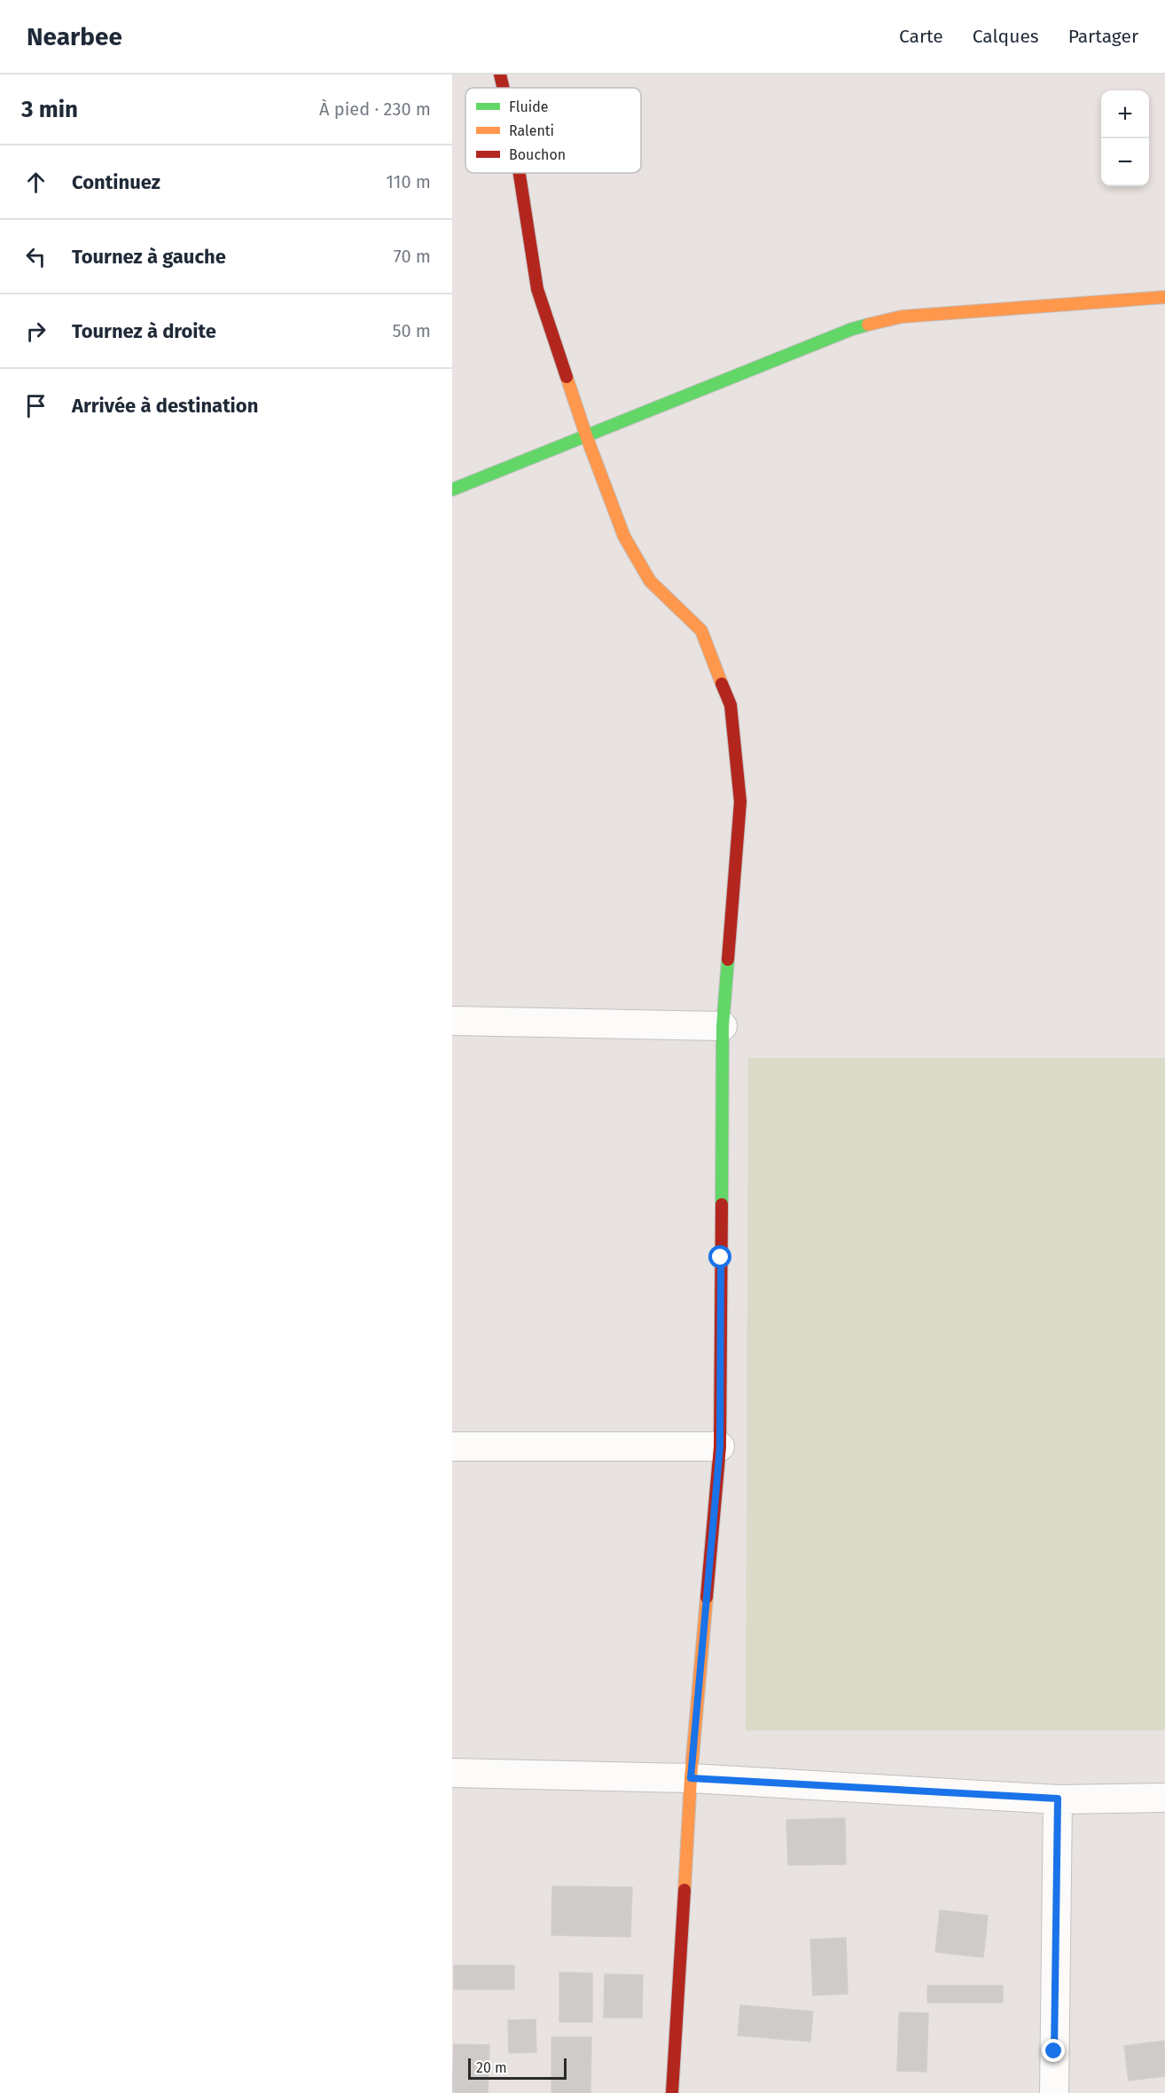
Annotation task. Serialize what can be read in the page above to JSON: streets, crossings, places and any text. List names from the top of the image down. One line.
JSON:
{"legend":["Fluide","Ralenti","Bouchon"],"scale_bar":"20 m","page":{"header":"Nearbee","nav":["Carte","Calques","Partager"],"heading":["3 min","À pied · 230 m"],"map_buttons":["+","−"],"list":[["Continuez","110 m"],["Tournez à gauche","70 m"],["Tournez à droite","50 m"],"Arrivée à destination"],"scale":"20 m"}}
